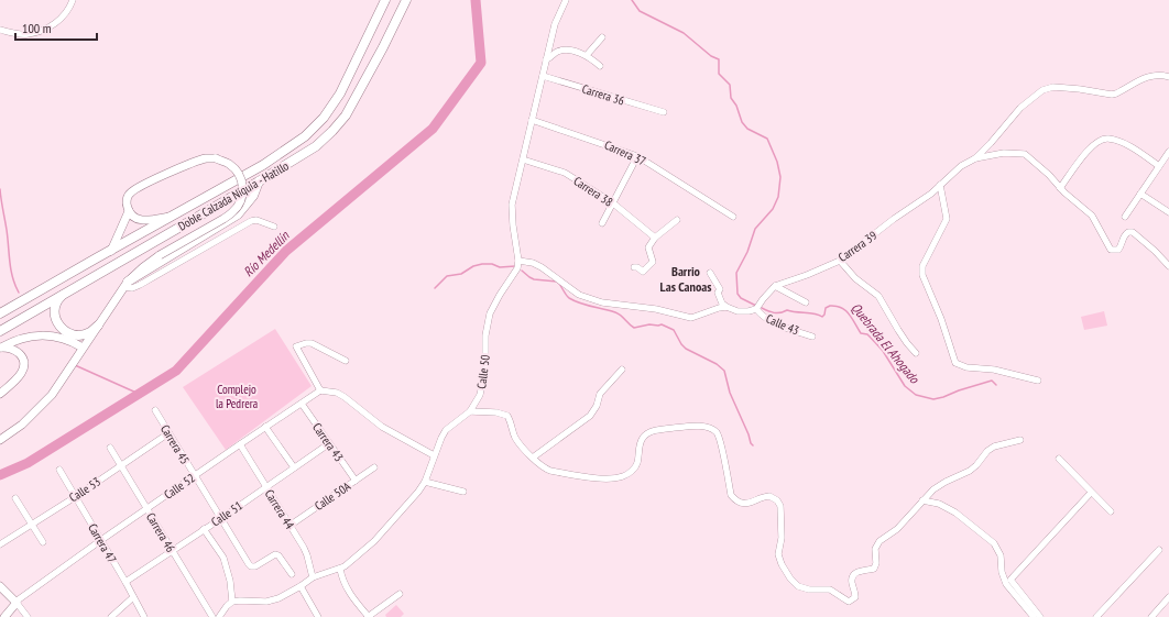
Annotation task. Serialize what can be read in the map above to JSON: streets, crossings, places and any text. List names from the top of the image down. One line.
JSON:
{"streets":{"highway":["Doble Calzada Niquia - Hatillo"],"main road":["Calle 52"],"street":["Carrera 36","Carrera 37","Carrera 38","Carrera 39","Calle 43","Calle 50","Carrera 43","Carrera 45","Calle 53","Calle 50A","Carrera 44","Calle 51","Carrera 46","Carrera 47"]},"crossings":[["Calle 50","Carrera 44"],["Carrera 43","Calle 52"],["Carrera 43","Calle 50A"],["Carrera 43","Calle 51"],["Carrera 45","Calle 52"],["Carrera 45","Calle 53"],["Carrera 45","Calle 51"],["Calle 52","Carrera 44"],["Calle 52","Carrera 46"],["Calle 52","Carrera 47"],["Calle 53","Carrera 46"],["Calle 53","Carrera 47"],["Calle 50A","Carrera 44"],["Carrera 44","Calle 51"],["Calle 51","Carrera 46"],["Calle 51","Carrera 47"]],"districts":["Barrio Las Canoas"],"water":["Río Medellín","Quebrada El Ahogado"],"parks":["Complejo la Pedrera"],"scale_bar":"100 m"}
